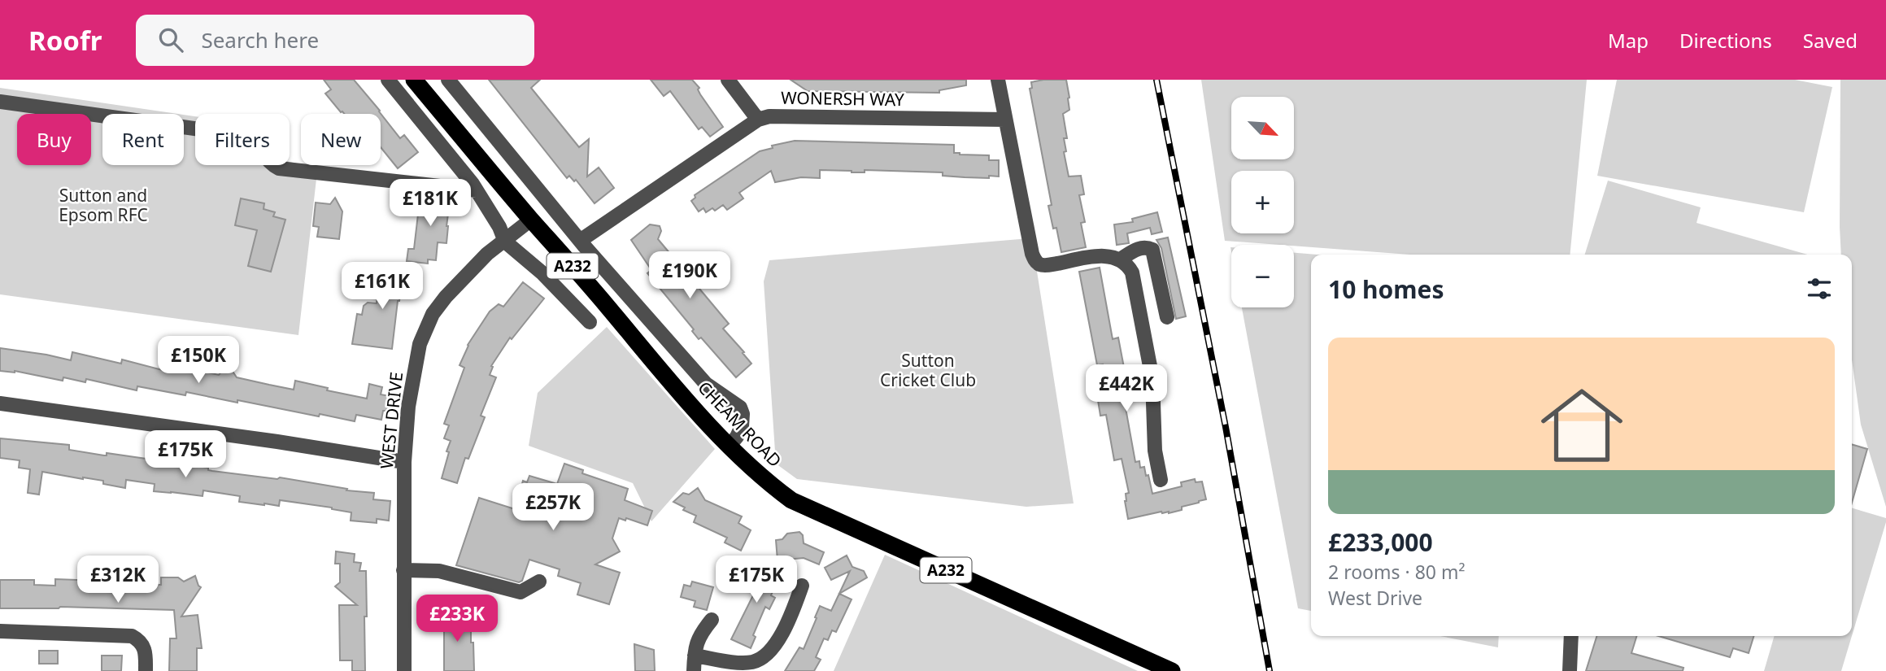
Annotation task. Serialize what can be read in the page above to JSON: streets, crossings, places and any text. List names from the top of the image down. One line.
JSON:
{"streets":{"highway":["A232","CHEAM ROAD"],"street":["WONERSH WAY","WEST DRIVE"]},"crossings":[["WEST DRIVE","CHEAM ROAD"]],"parks":["Sutton and Epsom RFC","Sutton Cricket Club"],"north":"bottom right","page":{"header":"Roofr","search":"Search here","nav":["Map","Directions","Saved"],"map_buttons":["+","−"],"chip":["Buy","Rent","Filters","New"],"price":["£181K","£190K","£161K","£150K","£442K","£175K","£257K","£312K","£175K","£233K"],"heading":"10 homes","list":[{"name":"£233,000","note":"2 rooms · 80 m² · West Drive"}]}}
